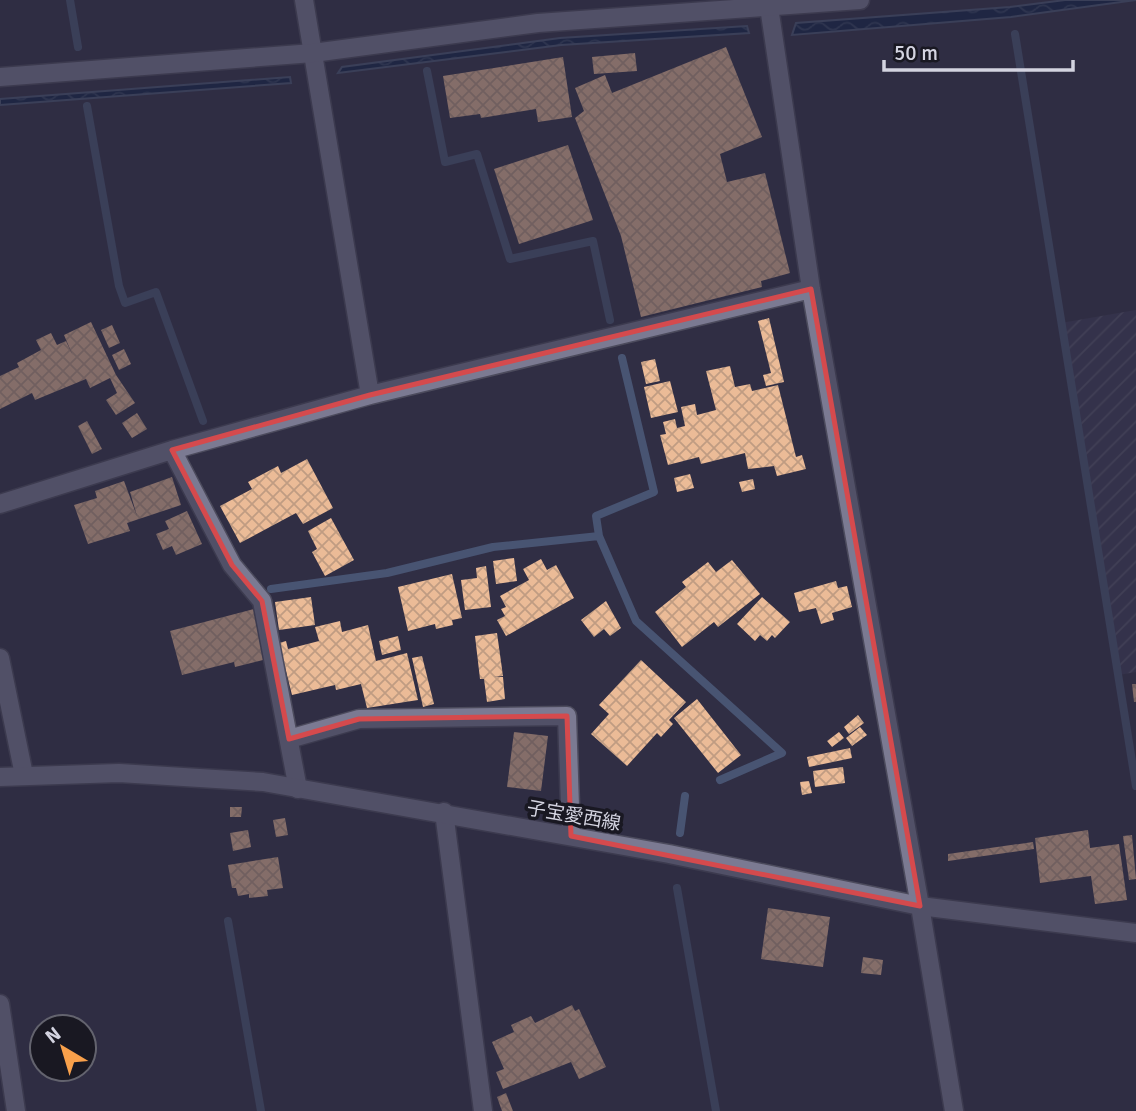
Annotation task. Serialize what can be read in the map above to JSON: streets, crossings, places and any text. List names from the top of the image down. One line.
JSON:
{"streets":{"street":["子宝愛西線"]},"scale_bar":"50 m","north":"top left"}
